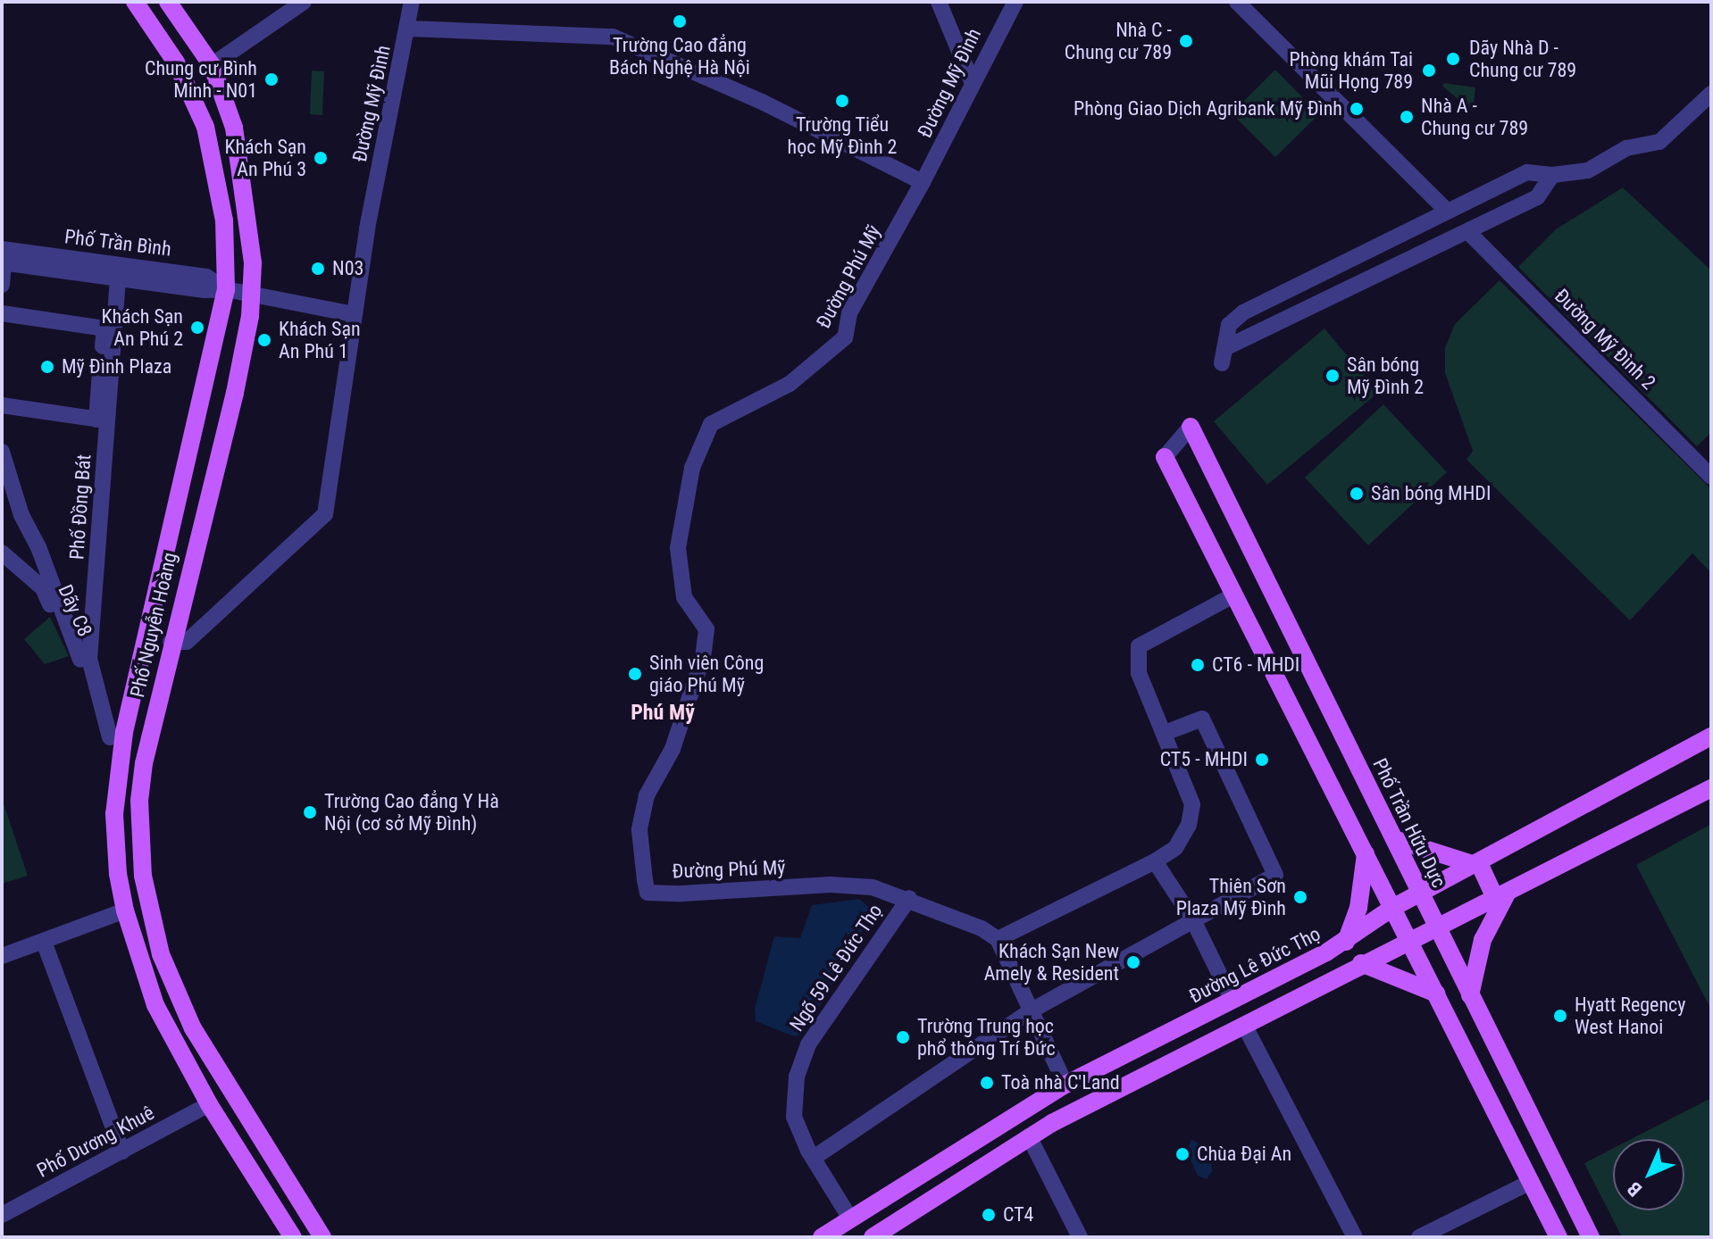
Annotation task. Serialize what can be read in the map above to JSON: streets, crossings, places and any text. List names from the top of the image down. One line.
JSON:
{"streets":{"main road":["Phố Nguyễn Hoàng","Phố Trần Hữu Dực","Đường Lê Đức Thọ"],"street":["Đường Mỹ Đình","Phố Trần Bình","Đường Phú Mỹ","Đường Mỹ Đình 2","Phố Đồng Bát","Dãy C8","Ngõ 59 Lê Đức Thọ","Phố Dương Khuê"]},"crossings":[["Đường Mỹ Đình","Phố Trần Bình"],["Đường Mỹ Đình","Đường Phú Mỹ"],["Đường Mỹ Đình","Phố Nguyễn Hoàng"],["Phố Trần Bình","Phố Đồng Bát"],["Phố Trần Bình","Phố Nguyễn Hoàng"],["Đường Phú Mỹ","Ngõ 59 Lê Đức Thọ"],["Phố Nguyễn Hoàng","Phố Dương Khuê"],["Phố Trần Hữu Dực","Đường Lê Đức Thọ"],["Đường Lê Đức Thọ","Ngõ 59 Lê Đức Thọ"]],"districts":["Phú Mỹ"],"places":["Trường Cao đẳng Bách Nghệ Hà Nội","Nhà C - Chung cư 789","Dãy Nhà D - Chung cư 789","Phòng khám Tai Mũi Họng 789","Chung cư Bình Minh - N01","Trường Tiểu học Mỹ Đình 2","Phòng Giao Dịch Agribank Mỹ Đình","Nhà A - Chung cư 789","Khách Sạn An Phú 3","N03","Khách Sạn An Phú 2","Khách Sạn An Phú 1","Mỹ Đình Plaza","Sân bóng Mỹ Đình 2","Sân bóng MHDI","CT6 - MHDI","Sinh viên Công giáo Phú Mỹ","CT5 - MHDI","Trường Cao đẳng Y Hà Nội (cơ sở Mỹ Đình)","Thiên Sơn Plaza Mỹ Đình","Khách Sạn New Amely & Resident","Hyatt Regency West Hanoi","Trường Trung học phổ thông Trí Đức","Toà nhà C'Land","Chùa Đại An","CT4"],"north":"bottom left"}
